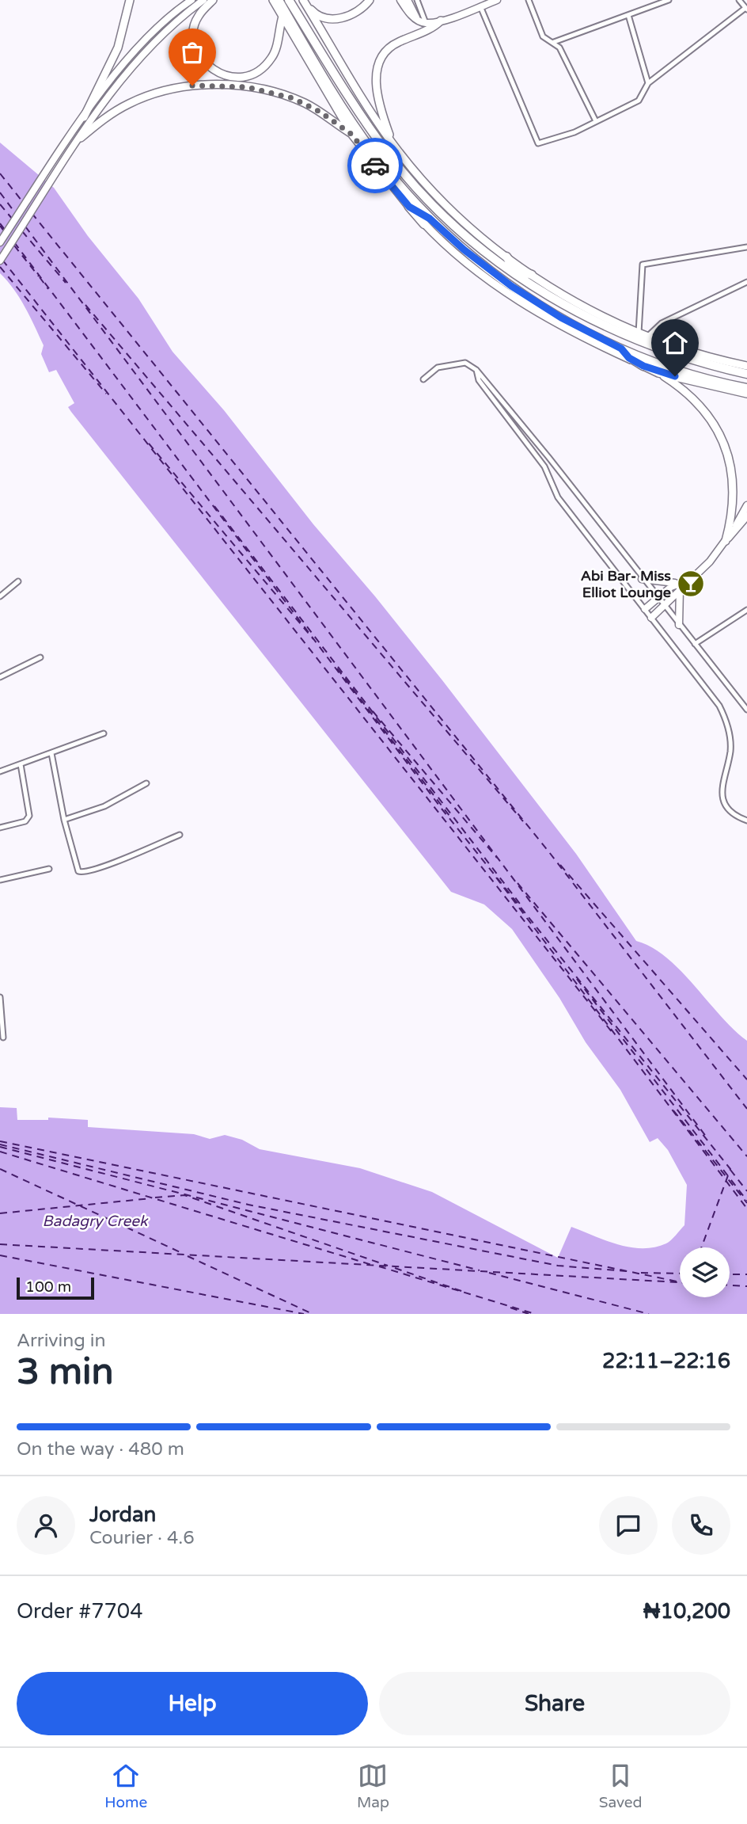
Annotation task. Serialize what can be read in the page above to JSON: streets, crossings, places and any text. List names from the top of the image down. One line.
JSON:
{"water":["Badagry Creek"],"places":{"bar":["Abi Bar- Miss Elliot Lounge"]},"scale_bar":"100 m","page":{"scale":"100 m","heading":["3 min","Arriving in","22:11–22:16"],"panel":["Jordan","Courier · 4.6","Order #7704","₦10,200"],"bar":"On the way · 480 m","buttons":["Help","Share"],"tabs":["Home","Map","Saved"]}}
